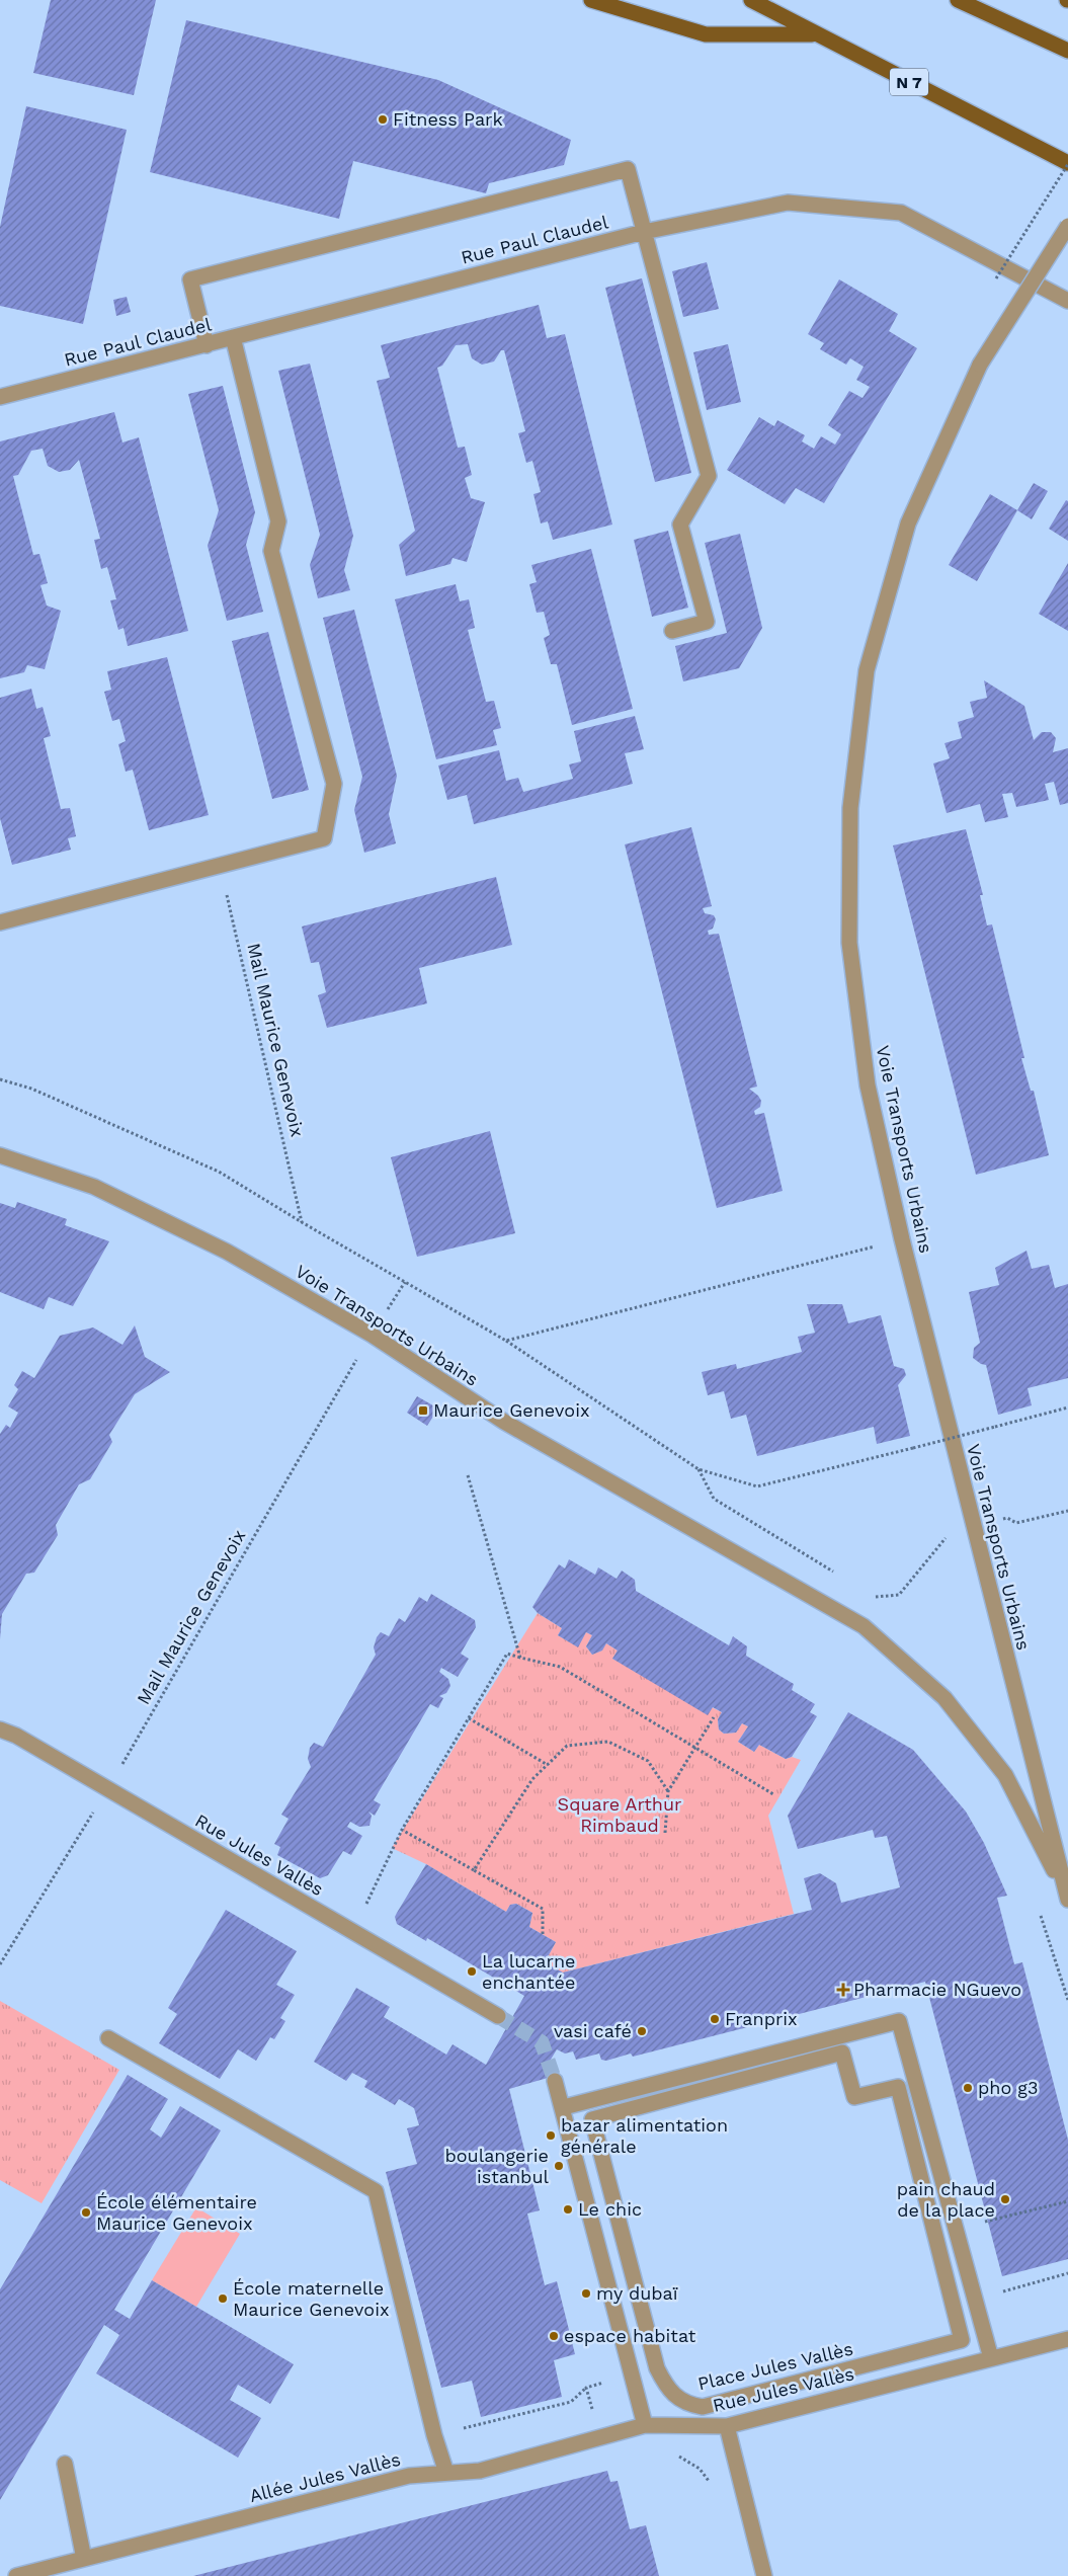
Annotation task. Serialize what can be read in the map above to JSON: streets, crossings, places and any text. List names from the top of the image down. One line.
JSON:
{"streets":{"main road":["N 7"],"street":["Rue Paul Claudel","Voie Transports Urbains","Rue Jules Vallès","Place Jules Vallès","Allée Jules Vallès"],"path":["Mail Maurice Genevoix"]},"crossings":[["Mail Maurice Genevoix","Voie Transports Urbains"],["Mail Maurice Genevoix","Rue Jules Vallès"],["Rue Jules Vallès","Allée Jules Vallès"]],"parks":["Square Arthur Rimbaud"],"places":{"other":["Fitness Park","La lucarne enchantée","Franprix","vasi café","pho g3","bazar alimentation générale","boulangerie istanbul","pain chaud de la place","Le chic","École élémentaire Maurice Genevoix","my dubaï","École maternelle Maurice Genevoix","espace habitat"],"transit":["Maurice Genevoix"],"health":["Pharmacie NGuevo"]}}
